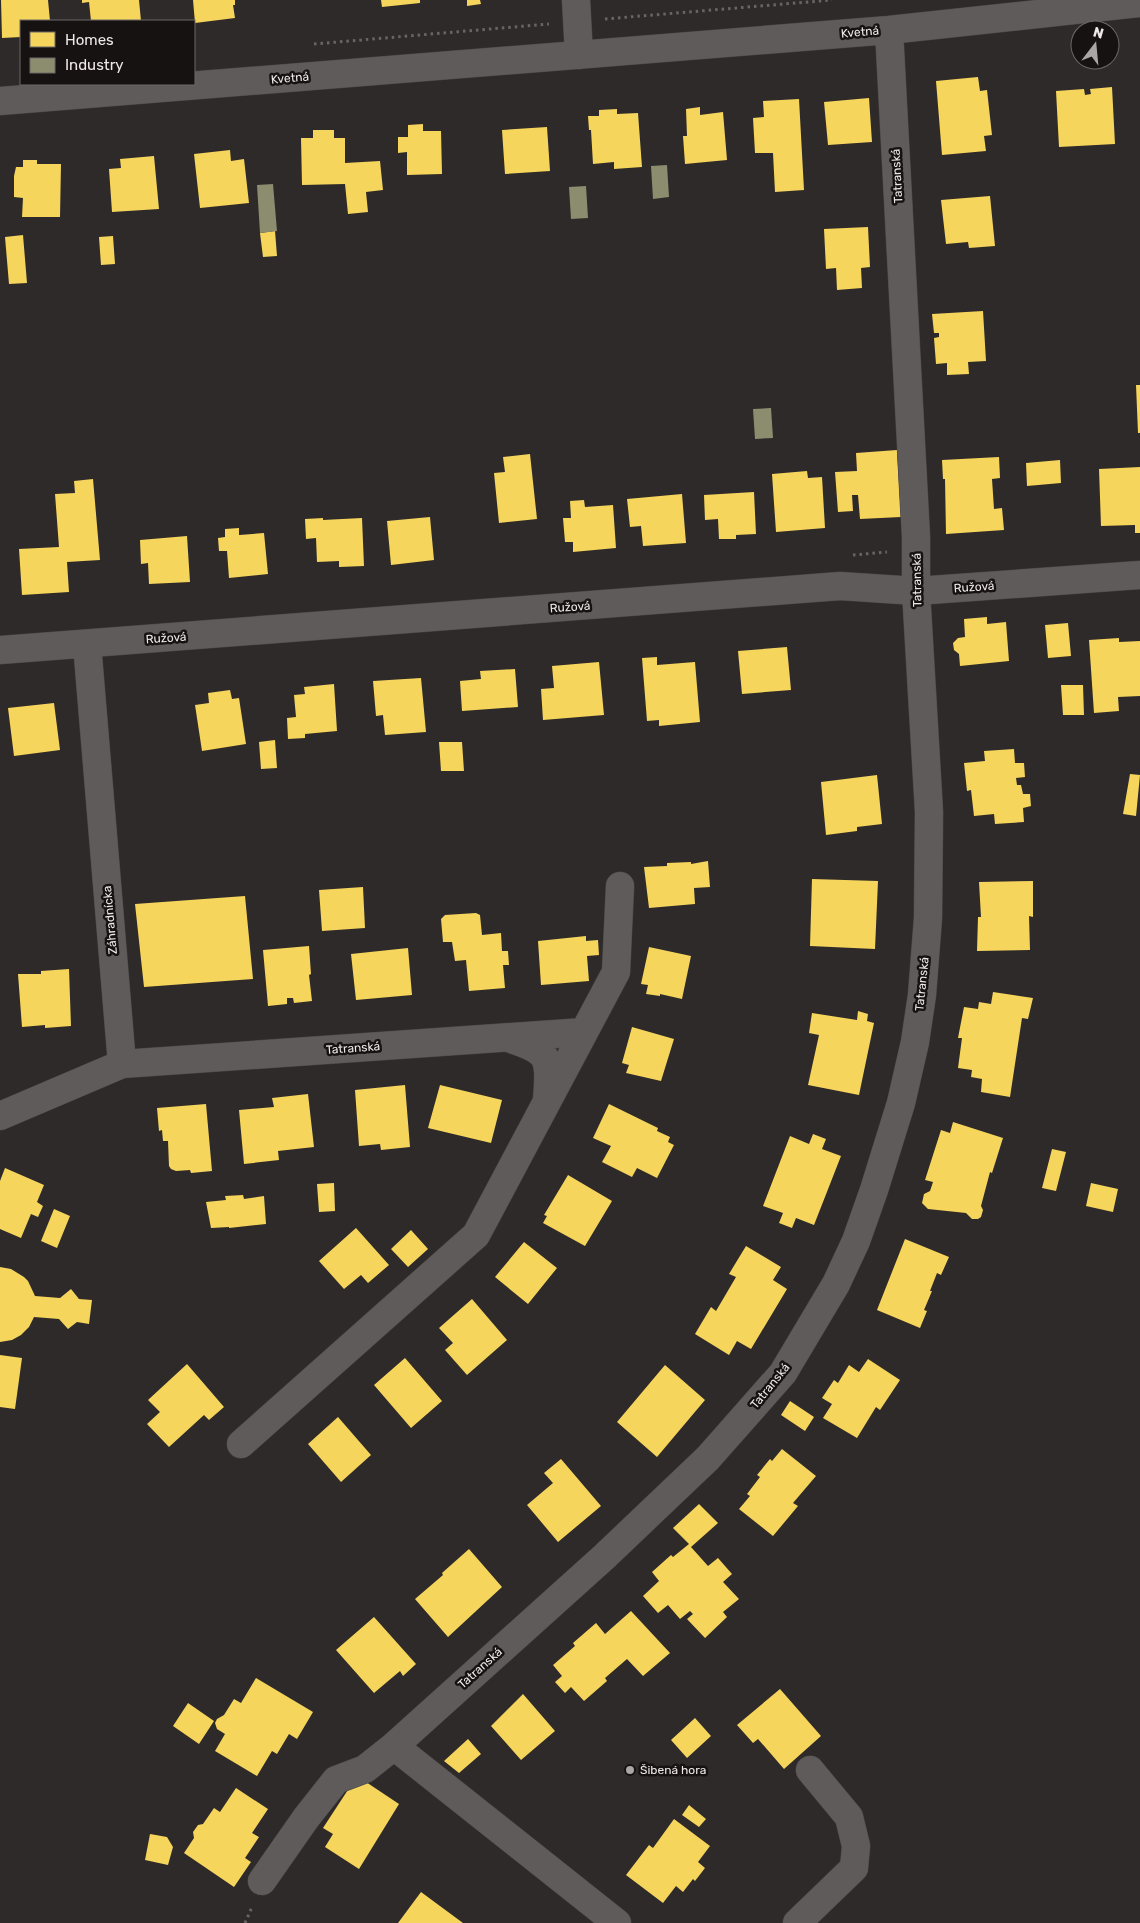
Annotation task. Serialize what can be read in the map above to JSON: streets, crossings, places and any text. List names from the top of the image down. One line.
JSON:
{"streets":{"street":["Kvetná","Tatranská","Ružová","Záhradnícka"]},"crossings":[["Kvetná","Tatranská"],["Tatranská","Ružová"],["Tatranská","Záhradnícka"],["Ružová","Záhradnícka"]],"places":["Šibená hora"],"legend":["Homes","Industry"],"north":"top"}
